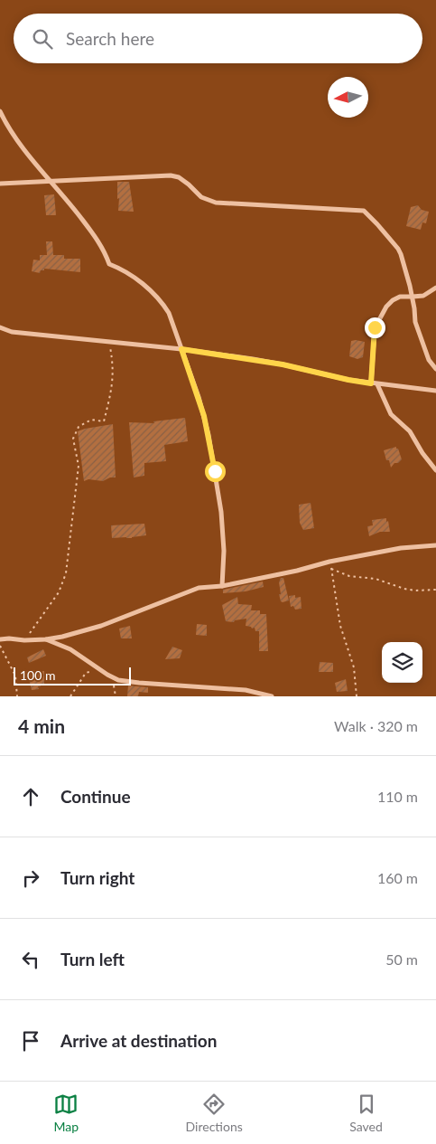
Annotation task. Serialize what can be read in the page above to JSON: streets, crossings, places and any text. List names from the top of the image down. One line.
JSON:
{"scale_bar":"100 m","north":"left","page":{"search":"Search here","scale":"100 m","heading":["4 min","Walk · 320 m"],"list":[["Continue","110 m"],["Turn right","160 m"],["Turn left","50 m"],"Arrive at destination"],"nav":["Map","Directions","Saved"]}}
